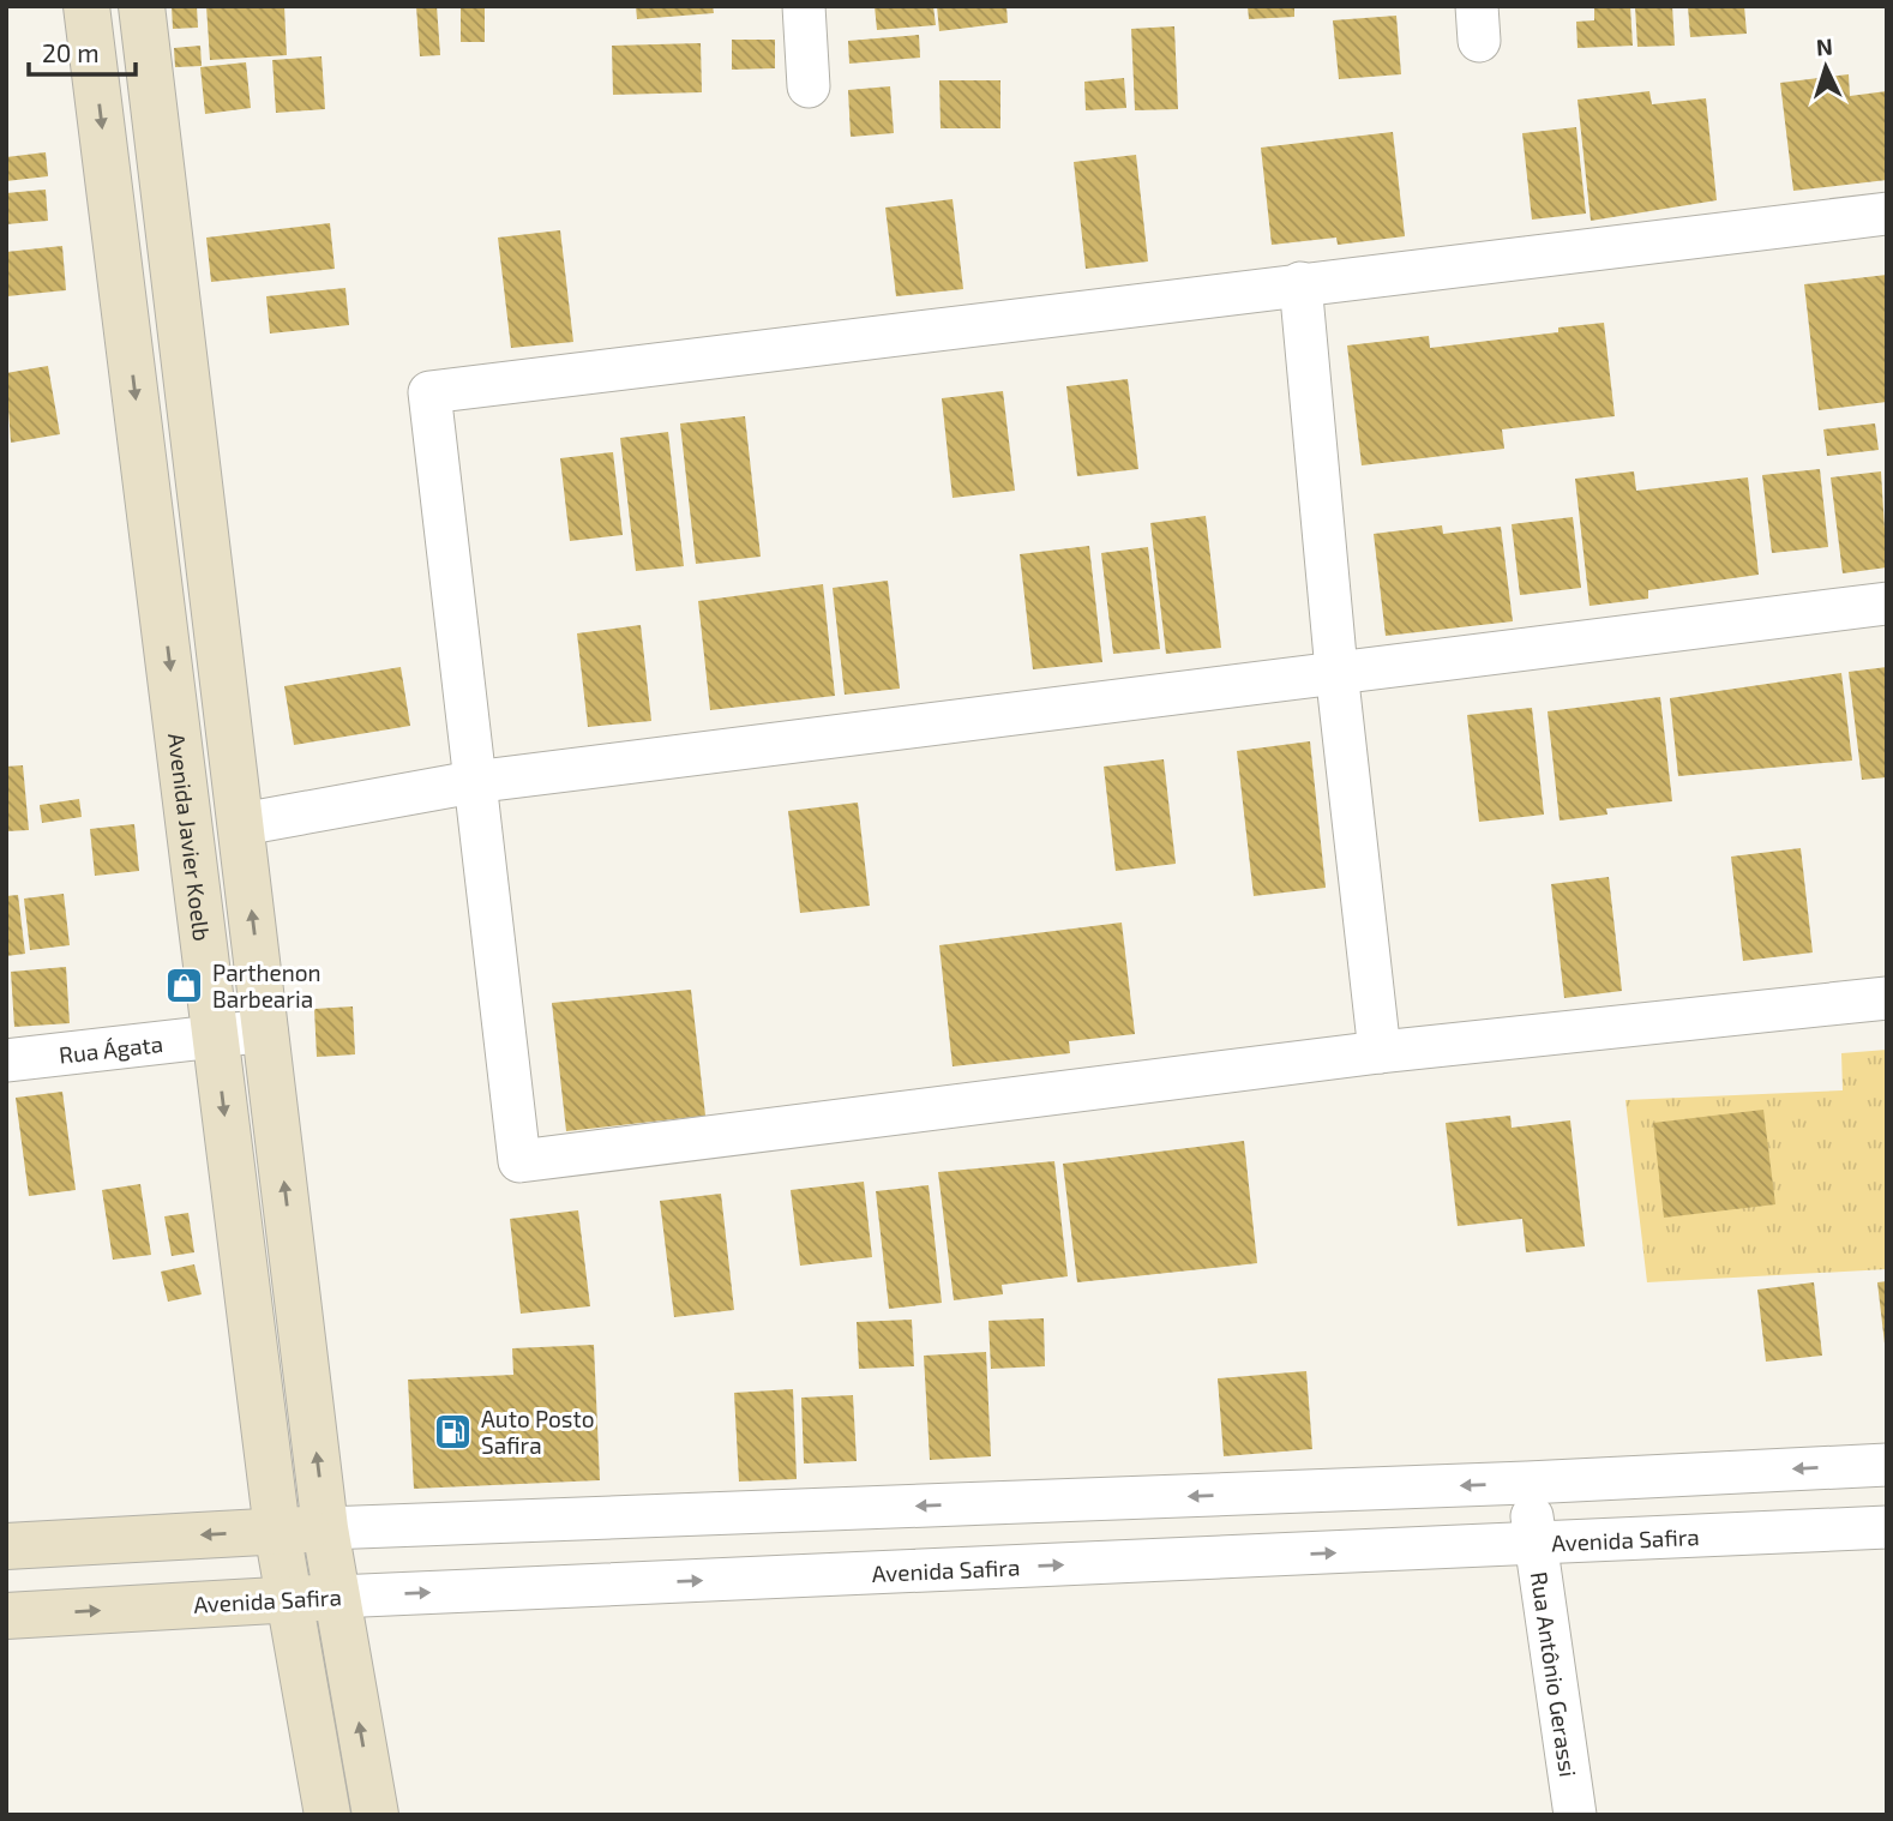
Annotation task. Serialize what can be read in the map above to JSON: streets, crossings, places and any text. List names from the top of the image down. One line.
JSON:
{"streets":{"street":["Avenida Javier Koelb","Rua Ágata","Avenida Safira","Rua Antônio Gerassi"]},"crossings":[["Avenida Javier Koelb","Rua Ágata"],["Avenida Javier Koelb","Avenida Safira"],["Avenida Safira","Rua Antônio Gerassi"]],"places":{"shop":["Parthenon Barbearia"],"fuel station":["Auto Posto Safira"]},"scale_bar":"20 m","north":"top"}
